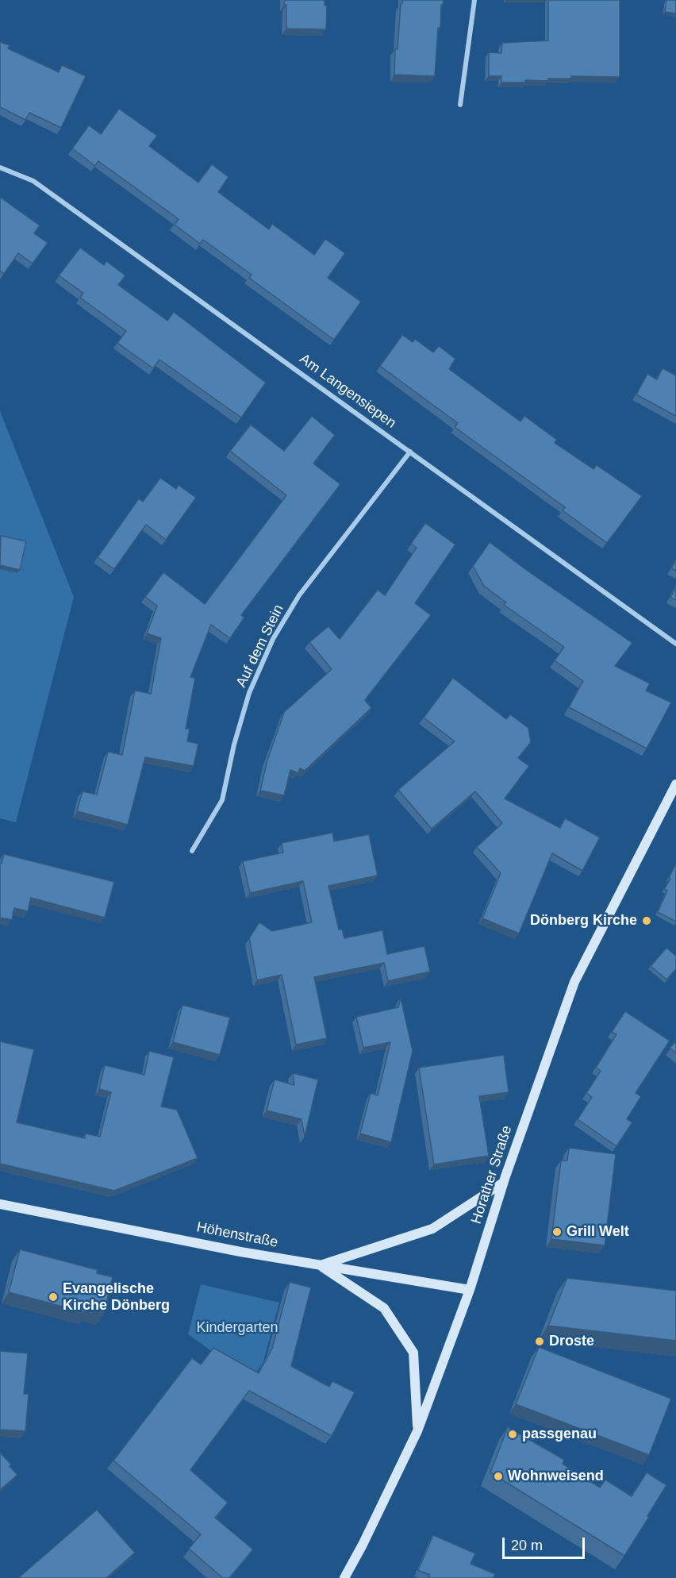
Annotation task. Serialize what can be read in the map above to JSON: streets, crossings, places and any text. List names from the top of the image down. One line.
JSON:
{"streets":{"main road":["Horather Straße","Höhenstraße"],"street":["Am Langensiepen","Auf dem Stein"]},"crossings":[["Am Langensiepen","Auf dem Stein"],["Horather Straße","Höhenstraße"]],"parks":["Kindergarten"],"places":["Dönberg Kirche","Grill Welt","Evangelische Kirche Dönberg","Droste","passgenau","Wohnweisend"],"scale_bar":"20 m"}
